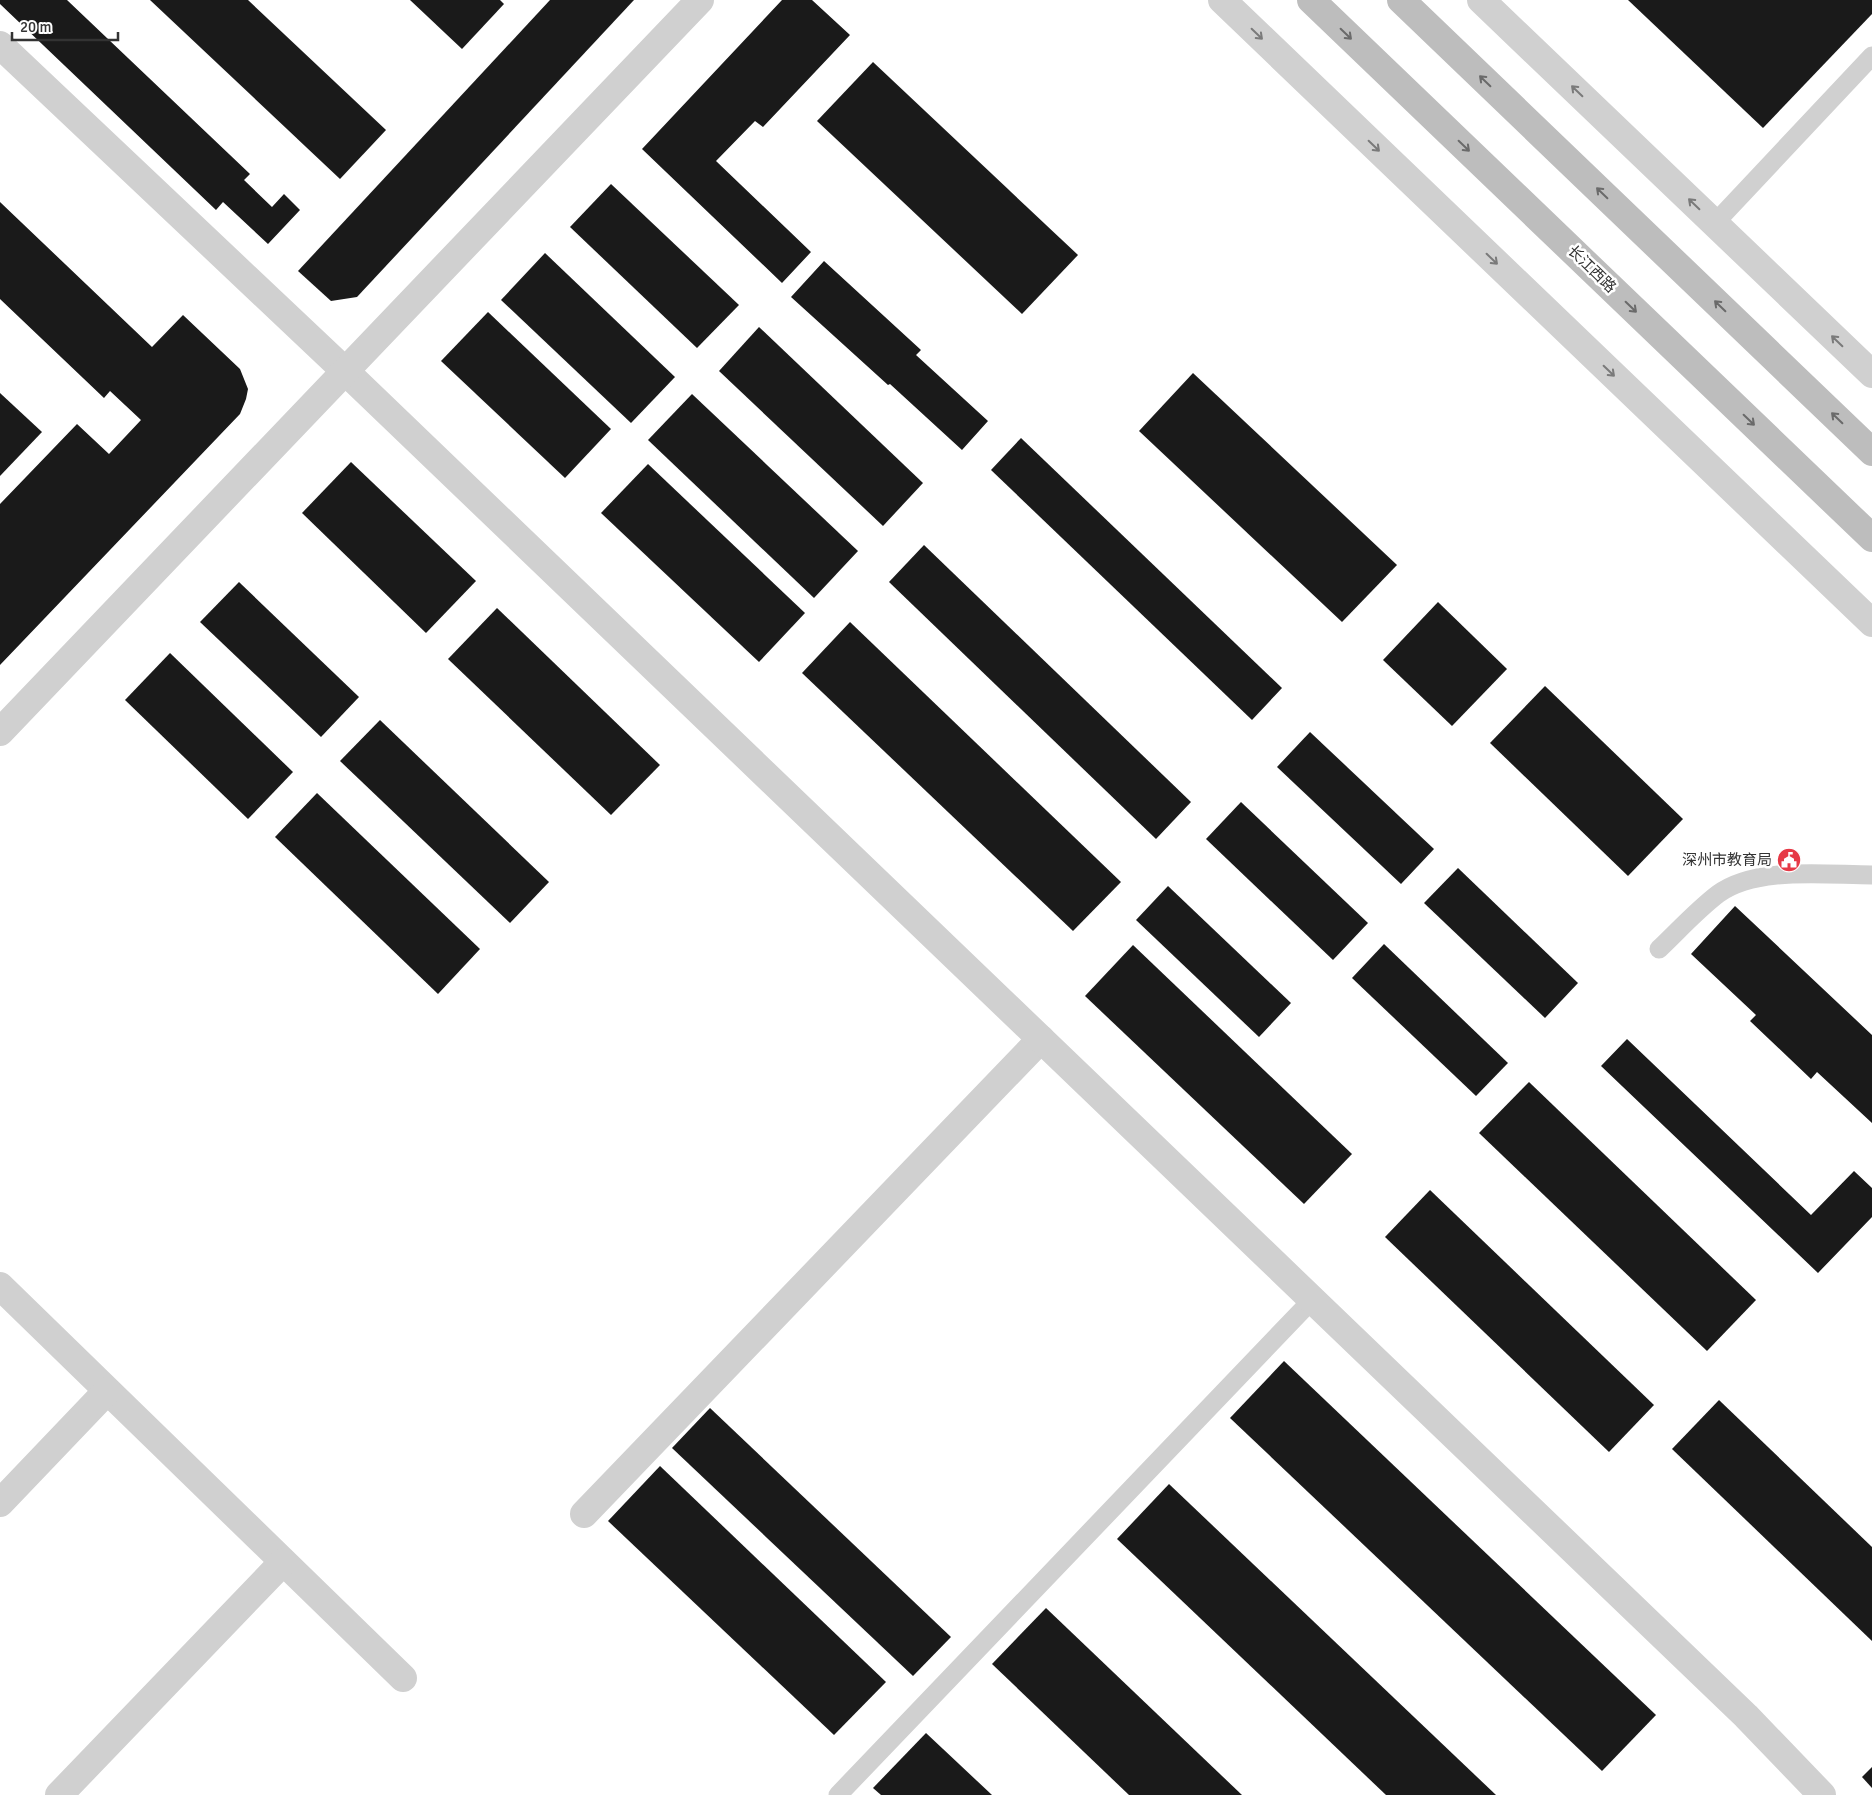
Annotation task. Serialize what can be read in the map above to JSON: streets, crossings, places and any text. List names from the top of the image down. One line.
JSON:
{"streets":{"main road":["长江西路"]},"places":{"public building":["深州市教育局"]},"scale_bar":"20 m"}
